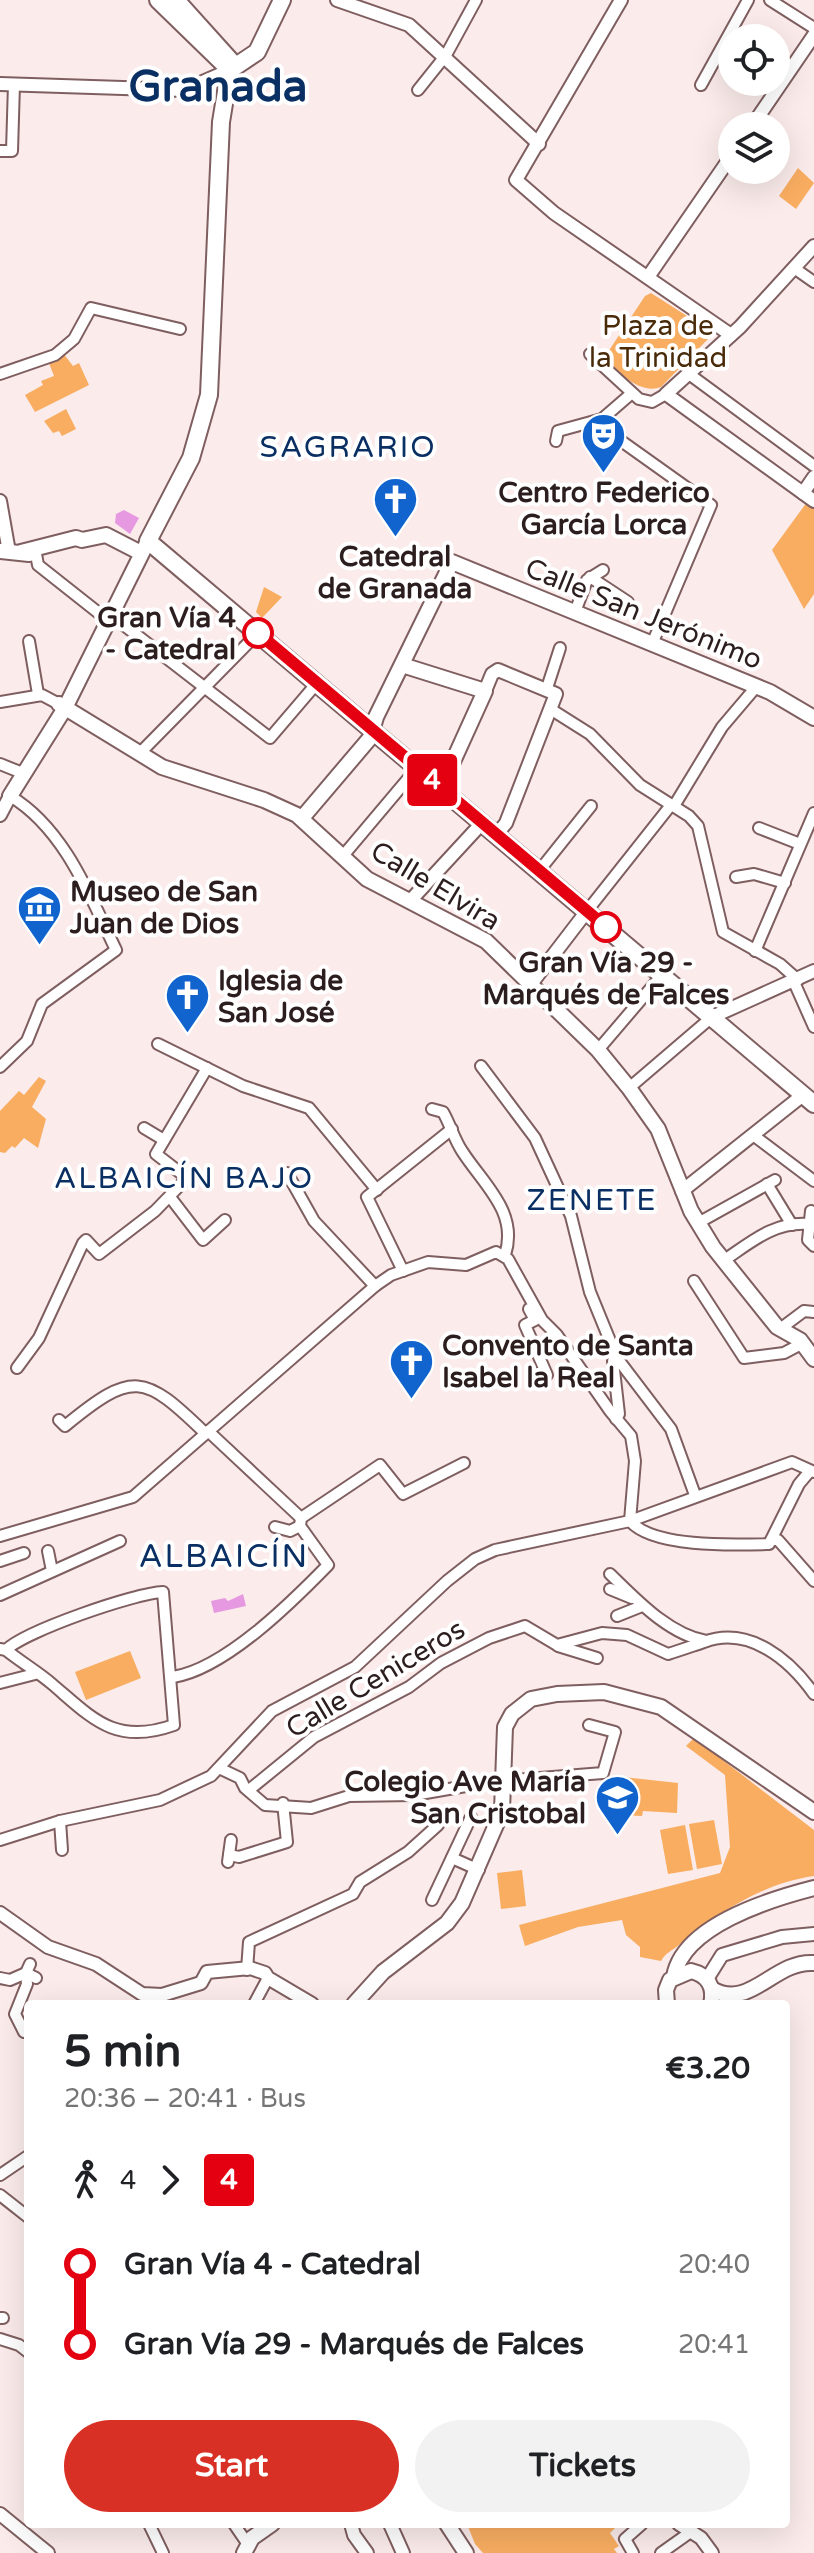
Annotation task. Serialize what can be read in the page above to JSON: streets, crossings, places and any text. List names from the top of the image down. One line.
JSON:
{"streets":{"main road":["Calle San Jerónimo","Calle Elvira"],"street":["Calle Ceniceros"]},"districts":["Granada","SAGRARIO","ALBAICÍN BAJO","ZENETE","ALBAICÍN"],"parks":["Plaza de la Trinidad"],"places":{"theatre":["Centro Federico García Lorca"],"church":["Catedral de Granada","Iglesia de San José","Convento de Santa Isabel la Real"],"other":["Gran Vía 4 - Catedral","Gran Vía 29 - Marqués de Falces"],"museum":["Museo de San Juan de Dios"],"school or university":["Colegio Ave María San Cristobal"]},"lines":["bus line 4"],"page":{"on_map":"4","heading":["5 min","20:36 – 20:41 · Bus","€3.20"],"legs":["4","4"],"list":[{"name":"Gran Vía 4 - Catedral","value":"20:40"},{"name":"Gran Vía 29 - Marqués de Falces","value":"20:41"}],"buttons":["Start","Tickets"]}}
